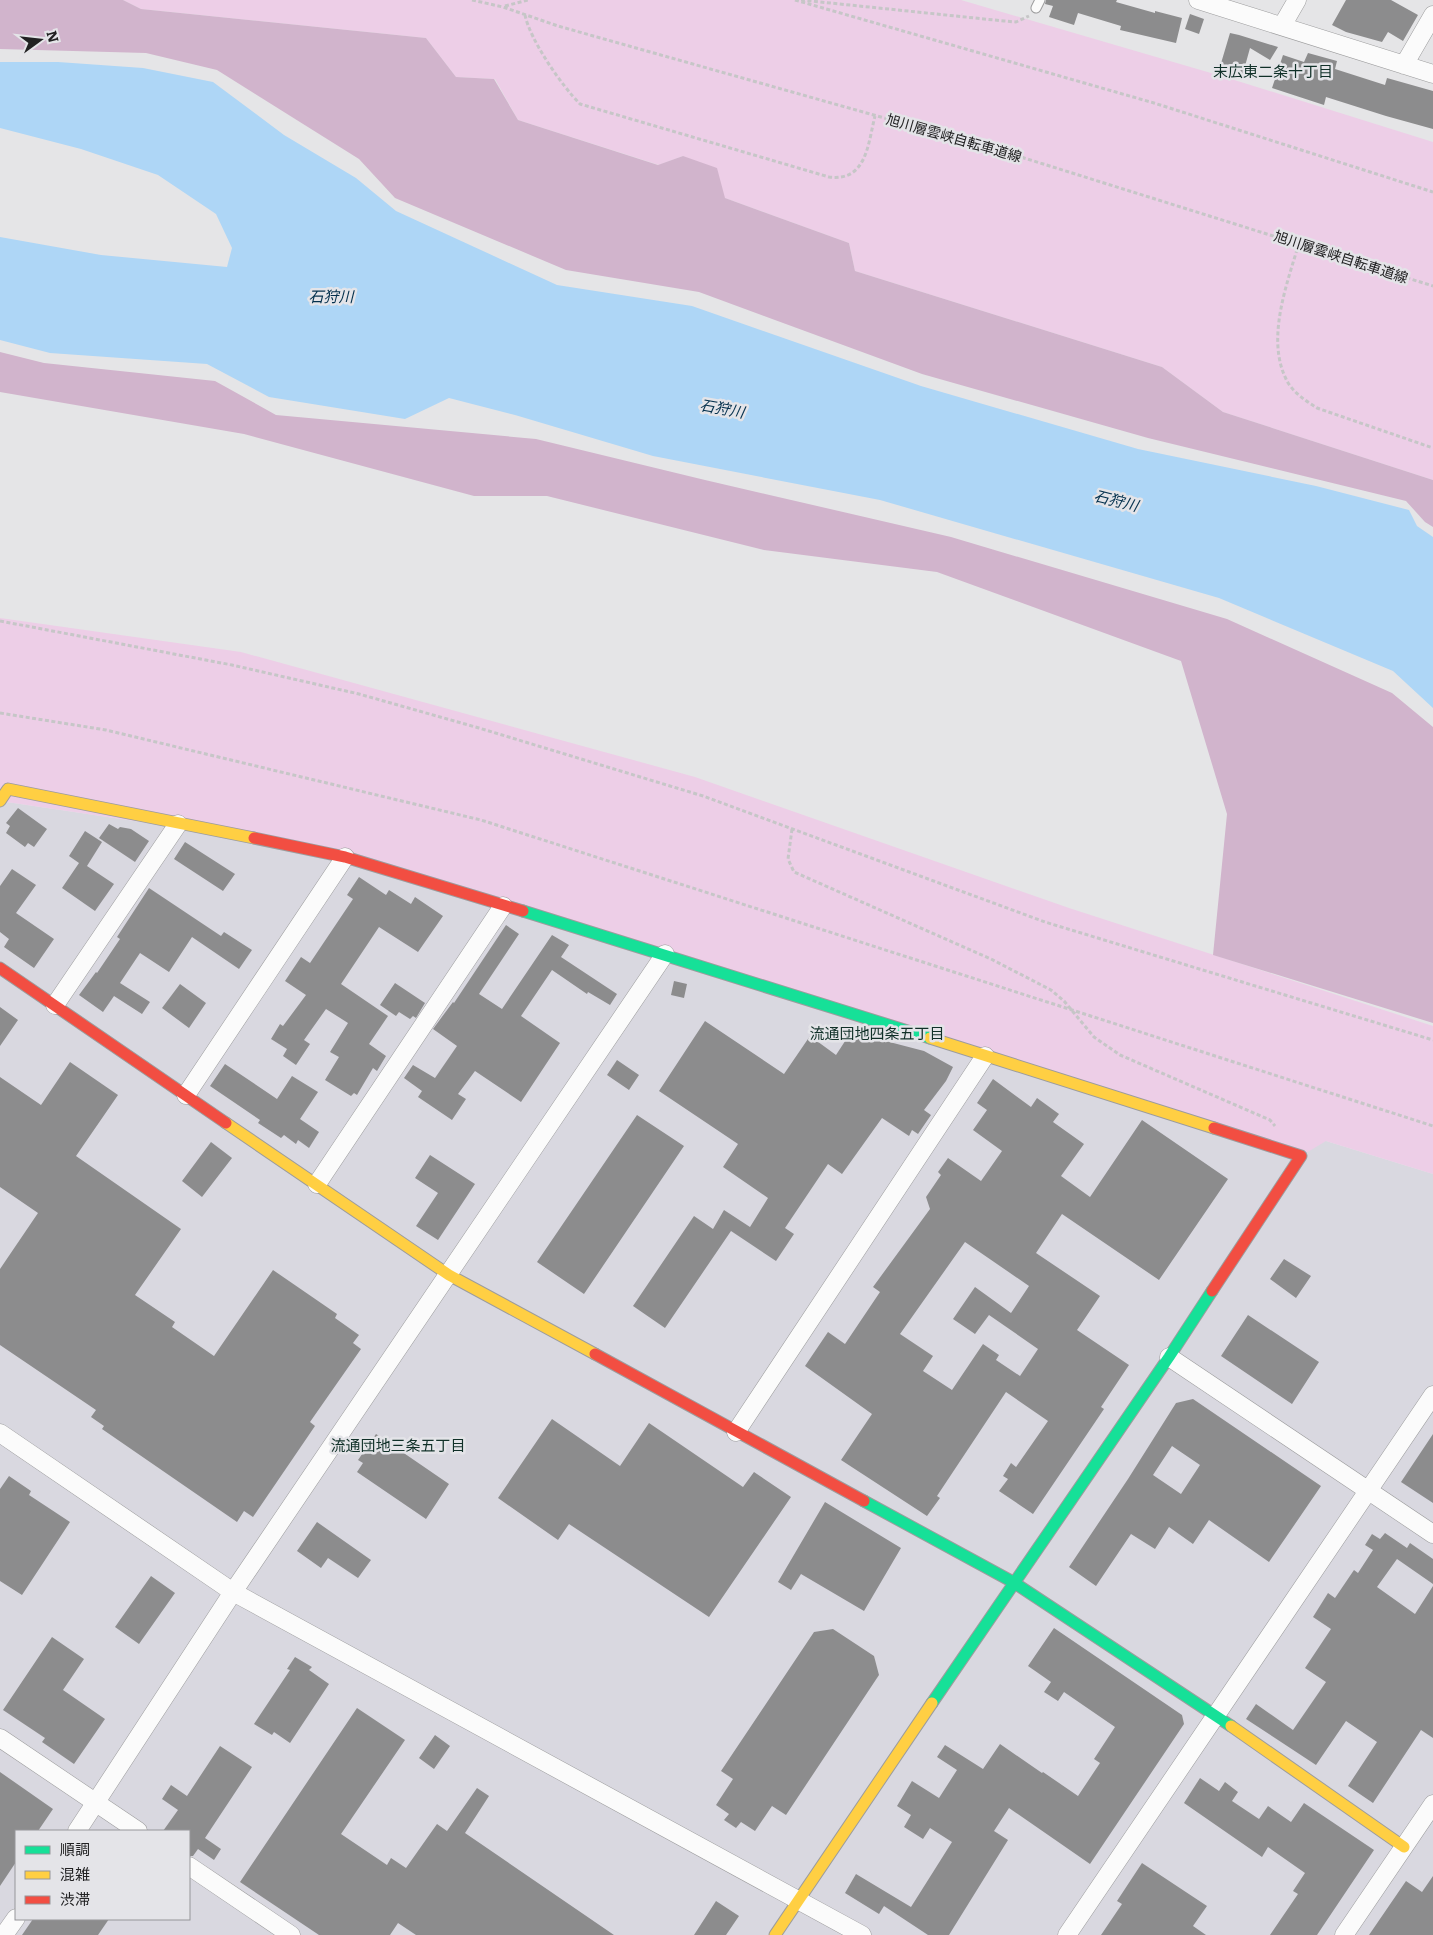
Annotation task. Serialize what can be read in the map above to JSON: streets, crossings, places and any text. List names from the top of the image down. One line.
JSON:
{"streets":{"path":["旭川層雲峡自転車道線"]},"districts":["末広東二条十丁目","流通団地四条五丁目","流通団地三条五丁目"],"water":["石狩川"],"legend":["順調","混雑","渋滞"],"north":"right"}
